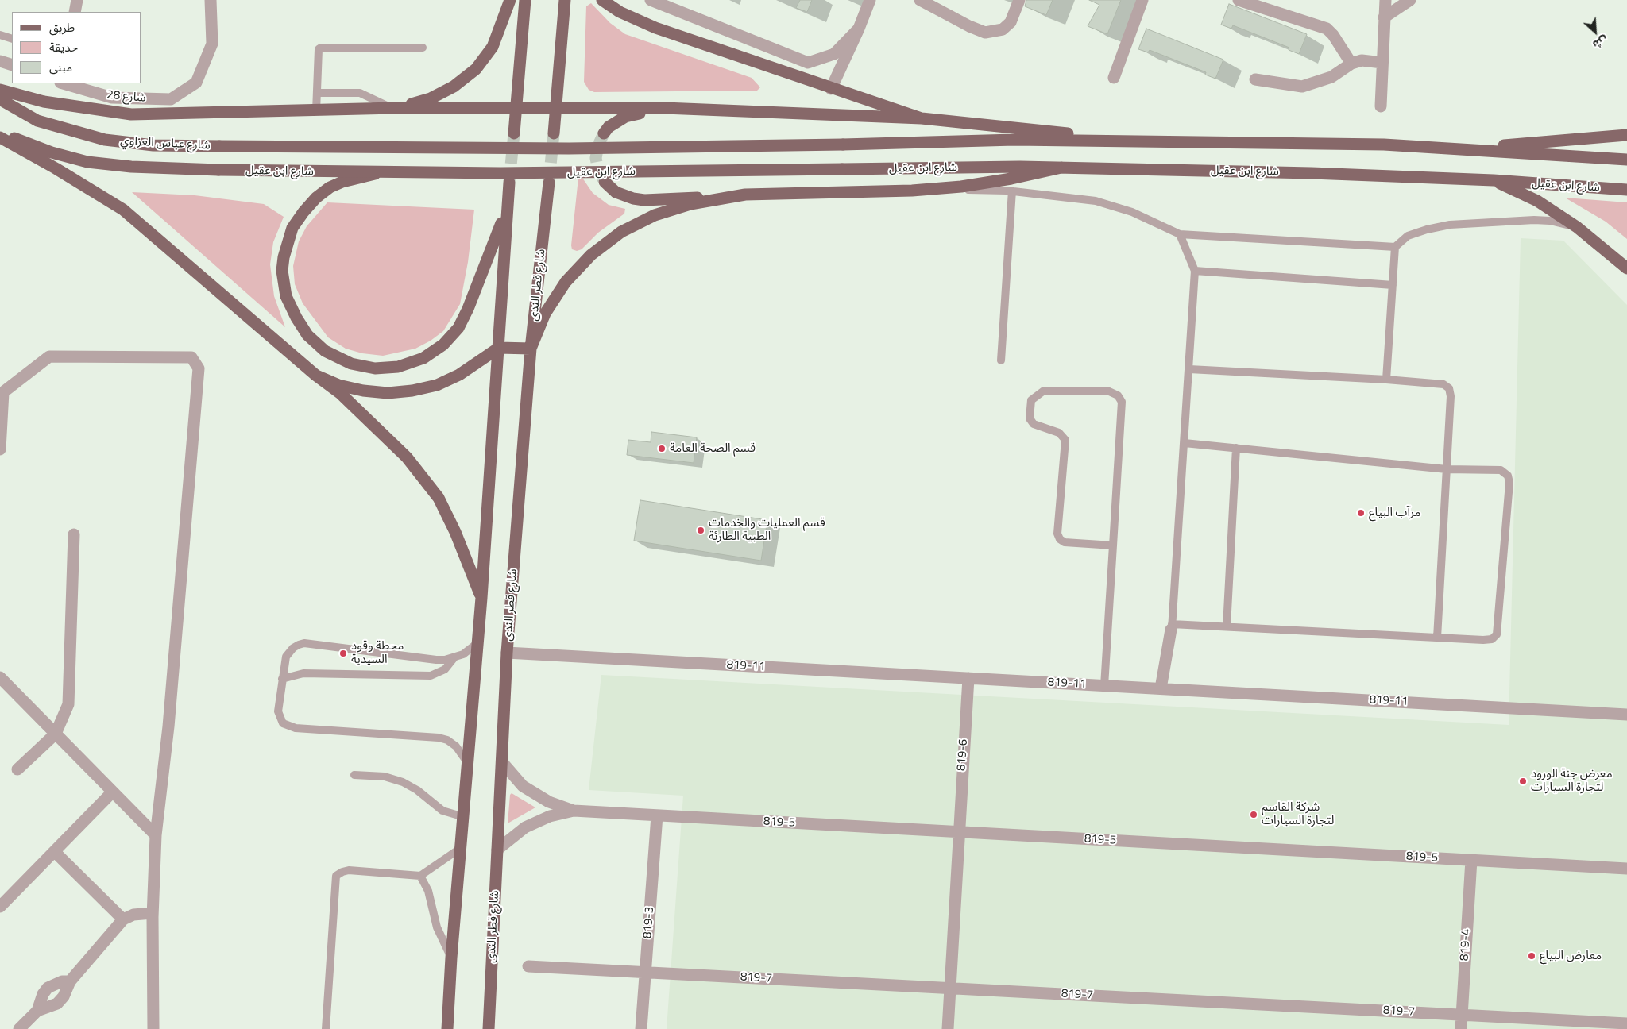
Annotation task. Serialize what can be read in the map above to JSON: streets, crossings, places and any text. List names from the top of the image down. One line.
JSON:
{"streets":{"main road":["شارع عباس العزاوي","شارع ابن عقيل","شارع قطر الندى"],"street":["شارع 28","819-11","819-6","819-5","819-3","819-4","819-7"]},"crossings":[["شارع عباس العزاوي","شارع ابن عقيل"],["شارع قطر الندى","819-11"],["شارع قطر الندى","819-5"],["819-11","819-6"],["819-6","819-5"],["819-6","819-7"],["819-5","819-3"],["819-5","819-4"],["819-3","819-7"],["819-4","819-7"]],"places":["قسم الصحة العامة","مرآب البياع","قسم العمليات والخدمات الطبية الطارئة","محطة وقود السيدية","معرض جنة الورود لتجارة السيارات","شركة القاسم لتجارة السيارات","معارض البياع"],"legend":["طريق","حديقة","مبنى"],"north":"bottom right"}
